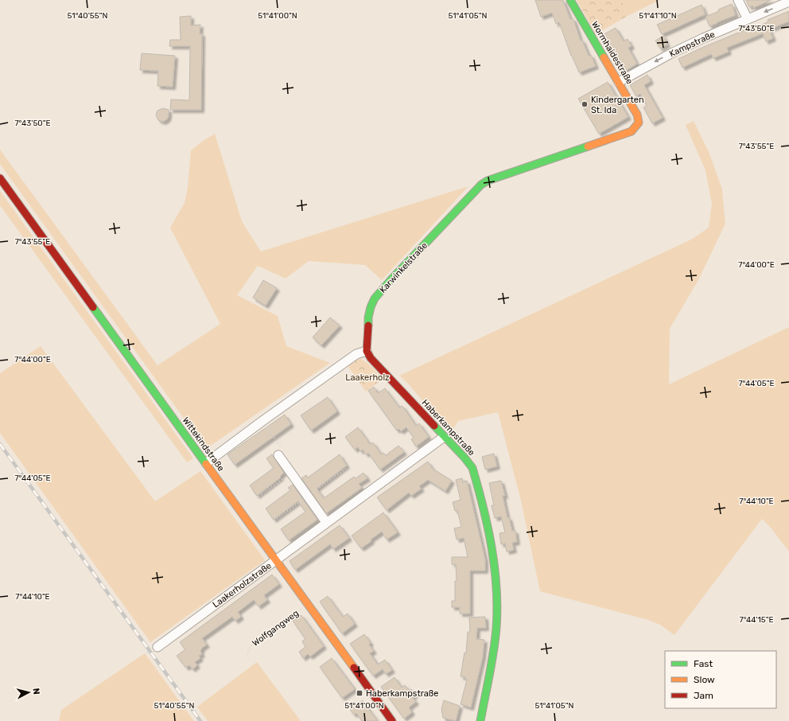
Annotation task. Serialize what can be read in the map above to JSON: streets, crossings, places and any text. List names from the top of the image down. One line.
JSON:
{"streets":{"street":["Kampstraße","Wormhaidestraße","Karwinkelstraße","Haberkampstraße","Wittekindstraße","Laakerholzstraße"],"path":["Wolfgangweg"]},"crossings":[["Kampstraße","Wormhaidestraße"],["Wormhaidestraße","Karwinkelstraße"],["Karwinkelstraße","Haberkampstraße"],["Haberkampstraße","Laakerholzstraße"],["Wittekindstraße","Laakerholzstraße"],["Wittekindstraße","Wolfgangweg"]],"one_way":["Kampstraße"],"parks":["Laakerholz"],"places":{"other":["Kindergarten St. Ida"],"transit":["Haberkampstraße"]},"legend":["Fast","Slow","Jam"],"north":"right","coordinates":["51°40'55\"N","51°41'00\"N","51°41'05\"N","51°41'10\"N","7°43'50\"E","7°43'55\"E","7°44'00\"E","7°44'05\"E","7°44'10\"E","7°44'15\"E"]}
